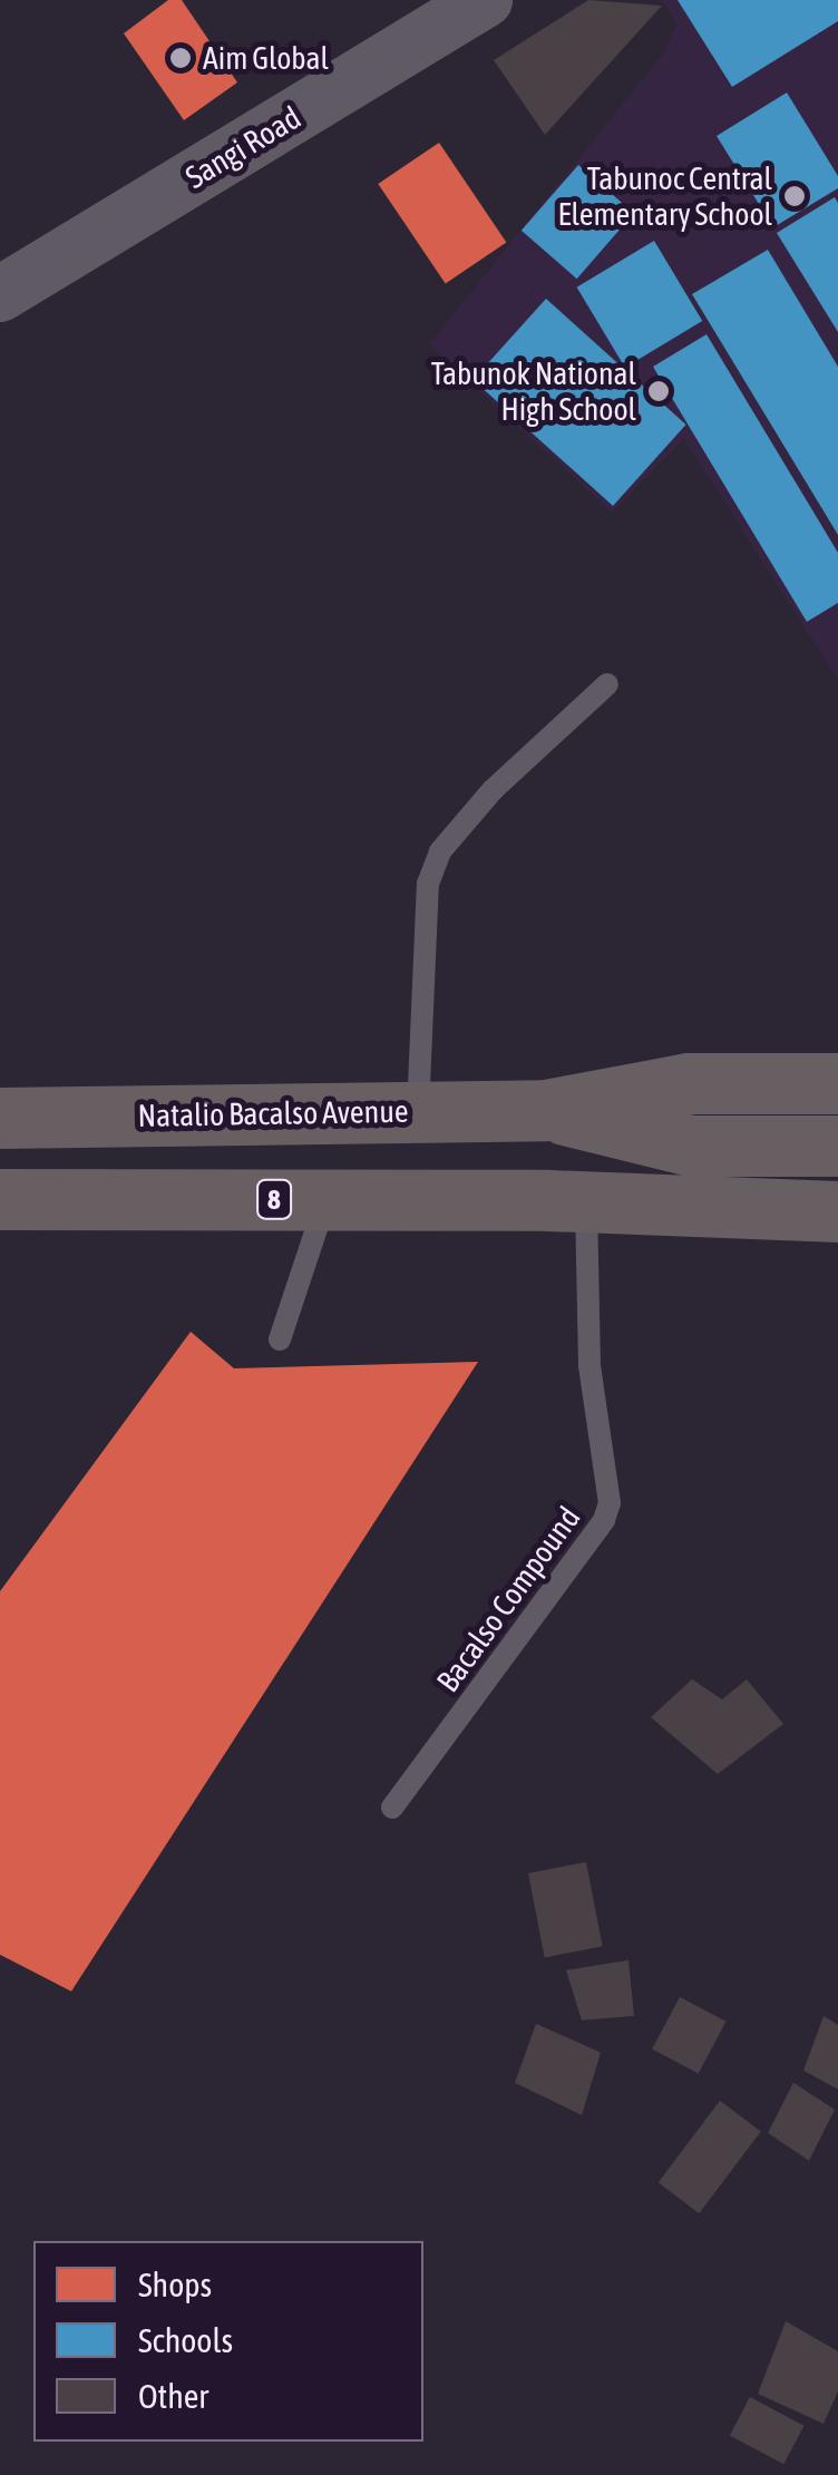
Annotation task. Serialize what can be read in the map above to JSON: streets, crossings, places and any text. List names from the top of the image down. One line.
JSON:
{"streets":{"main road":["Natalio Bacalso Avenue","8"],"street":["Sangi Road"],"lane":["Bacalso Compound"]},"crossings":[["Natalio Bacalso Avenue","8"],["8","Bacalso Compound"]],"places":["Aim Global","Tabunoc Central Elementary School","Tabunok National High School"],"legend":["Shops","Schools","Other"]}
